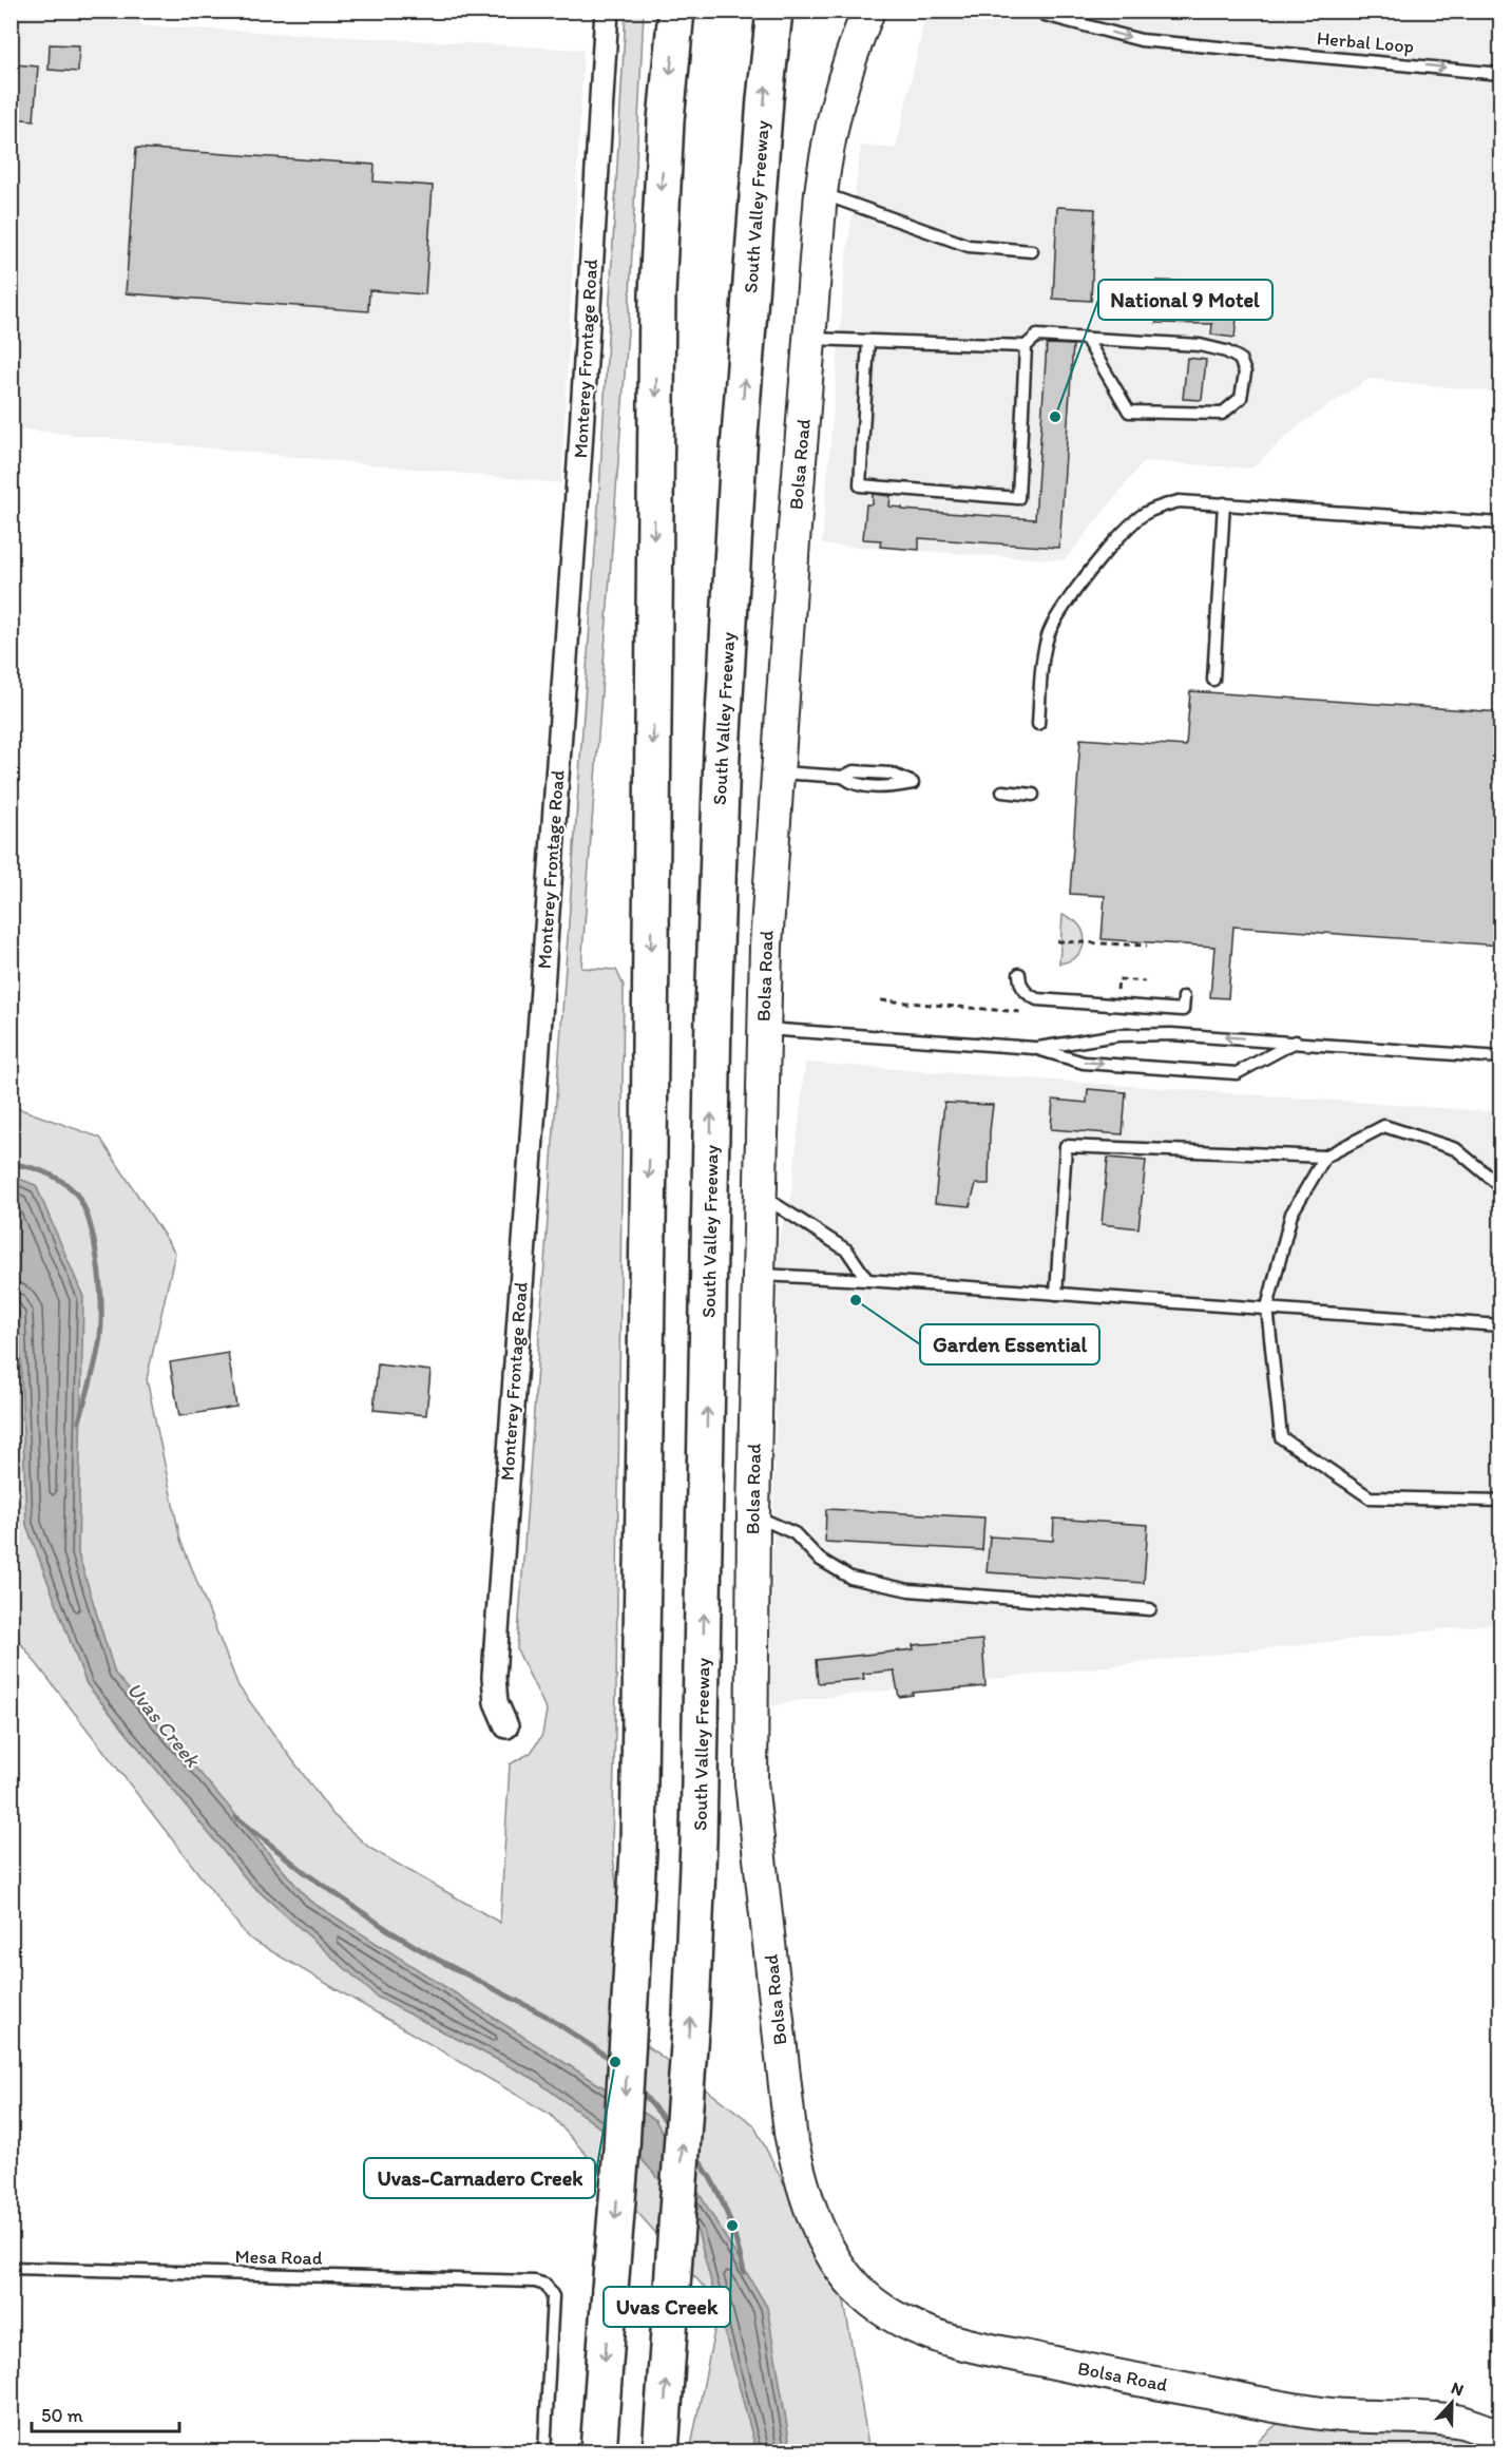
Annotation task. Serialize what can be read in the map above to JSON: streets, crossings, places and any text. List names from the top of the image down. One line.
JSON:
{"streets":{"highway":["South Valley Freeway"],"main road":["Bolsa Road"],"street":["Monterey Frontage Road"],"lane":["Herbal Loop","Mesa Road"]},"one_way":["Herbal Loop"],"water":["Uvas Creek"],"places":["National 9 Motel","Garden Essential","Uvas-Carnadero Creek","Uvas Creek"],"scale_bar":"50 m","north":"top"}
